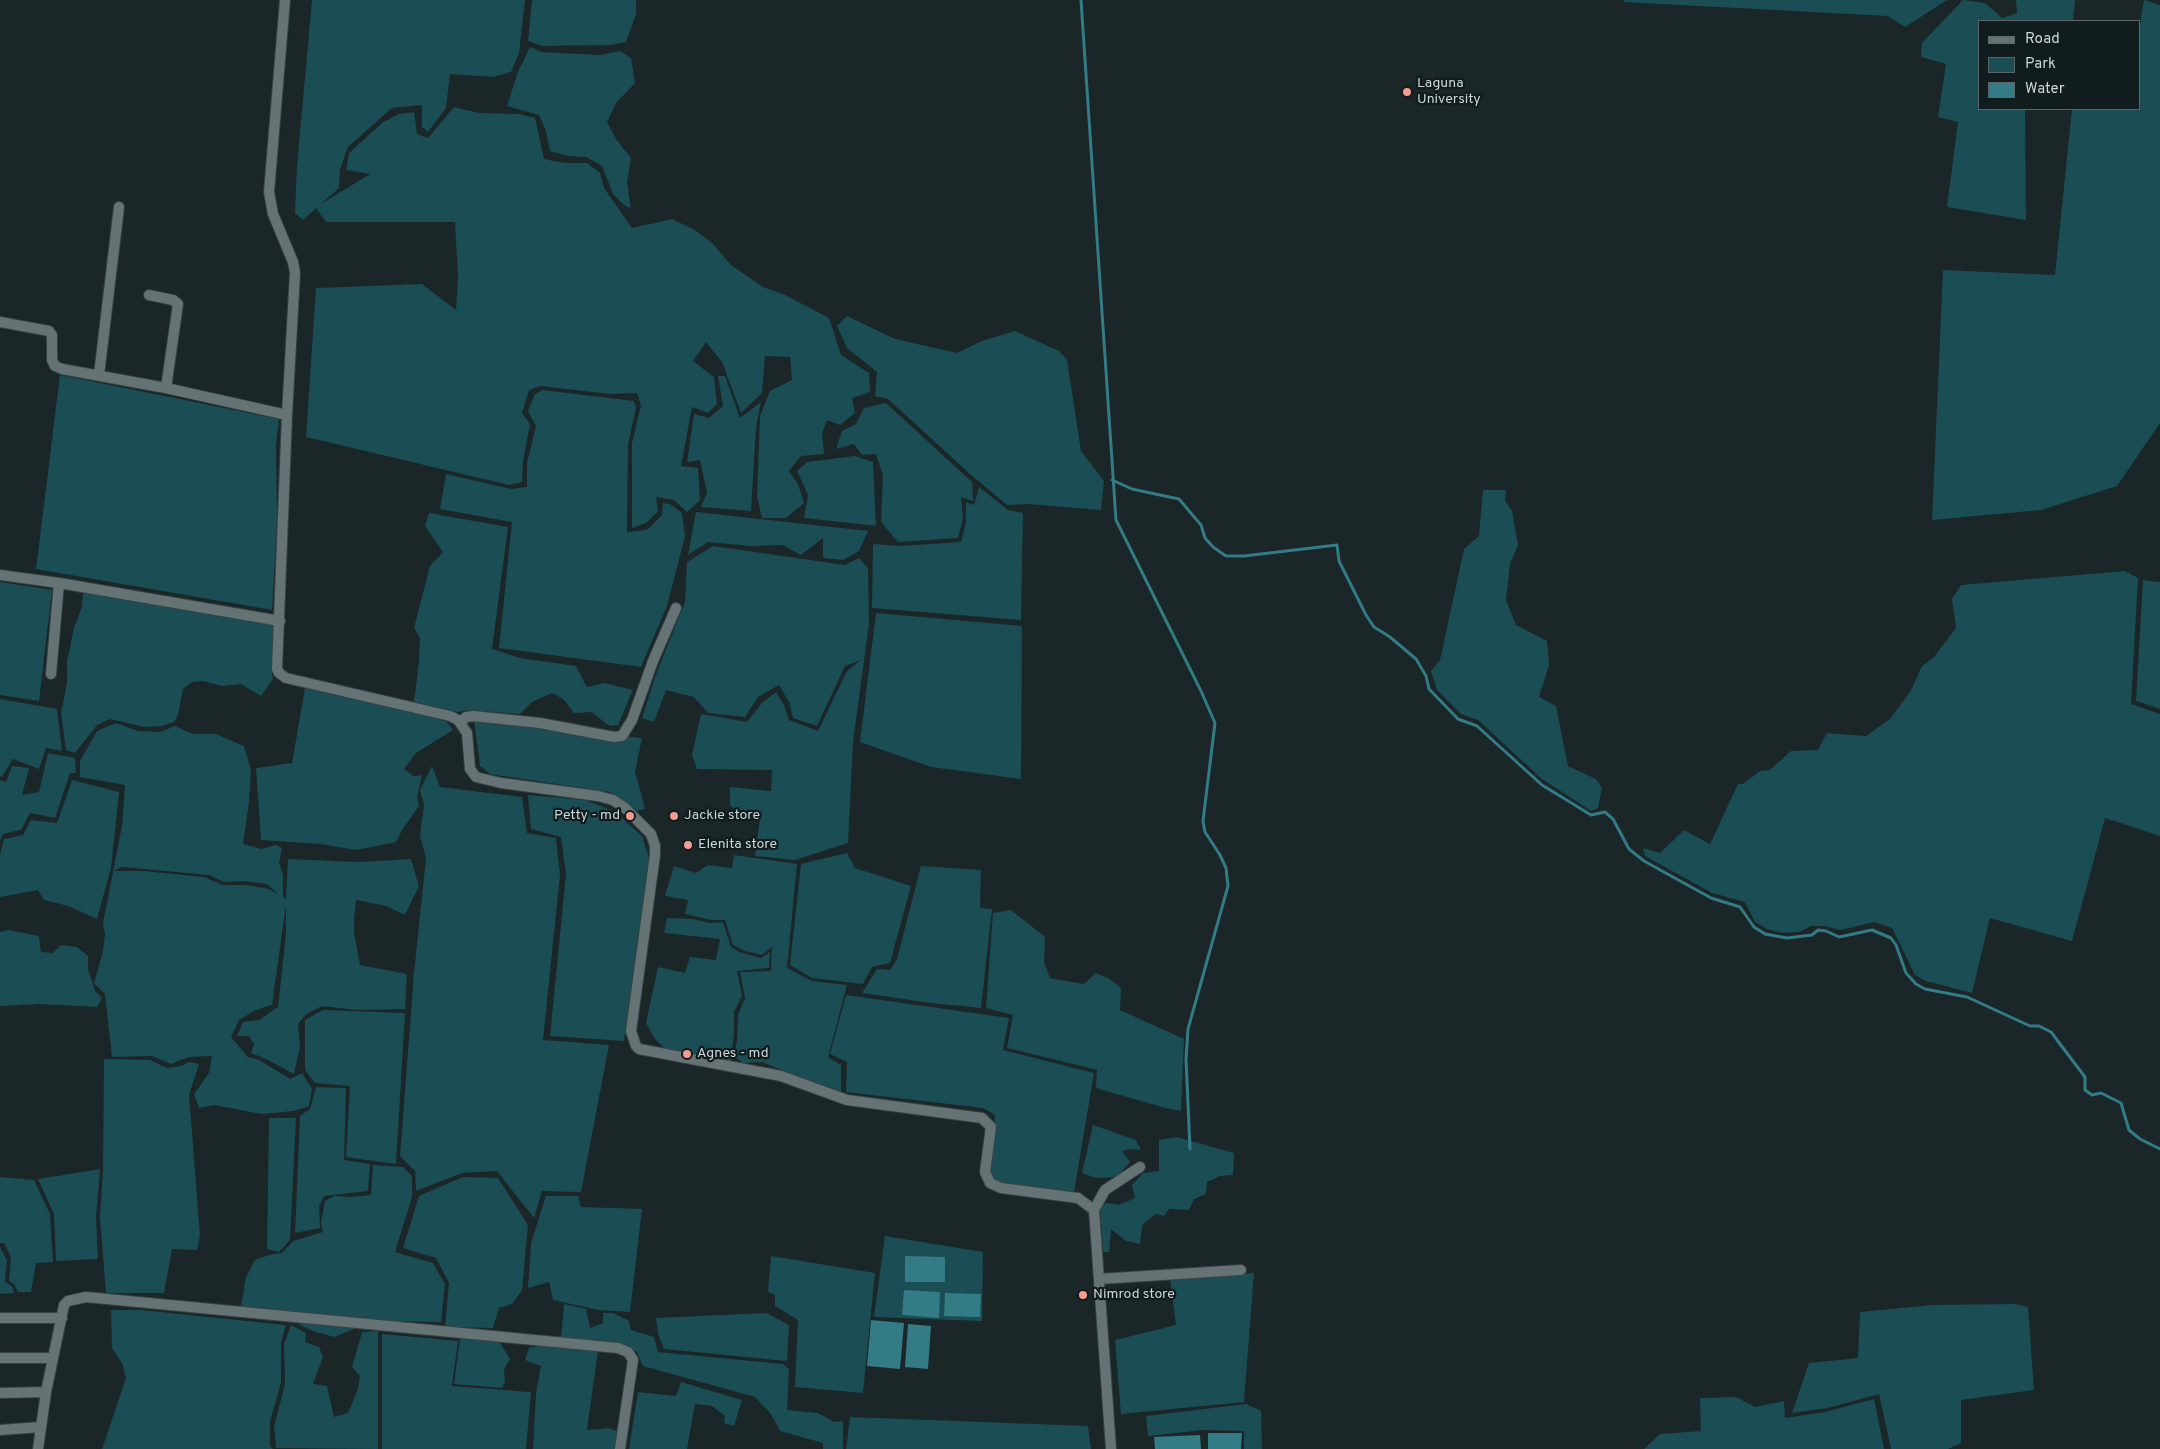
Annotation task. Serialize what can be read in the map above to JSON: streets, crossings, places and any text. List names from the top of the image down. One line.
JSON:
{"places":["Laguna University","Petty - md","Jackie store","Elenita store","Agnes - md","Nimrod store"],"legend":["Road","Park","Water"]}
